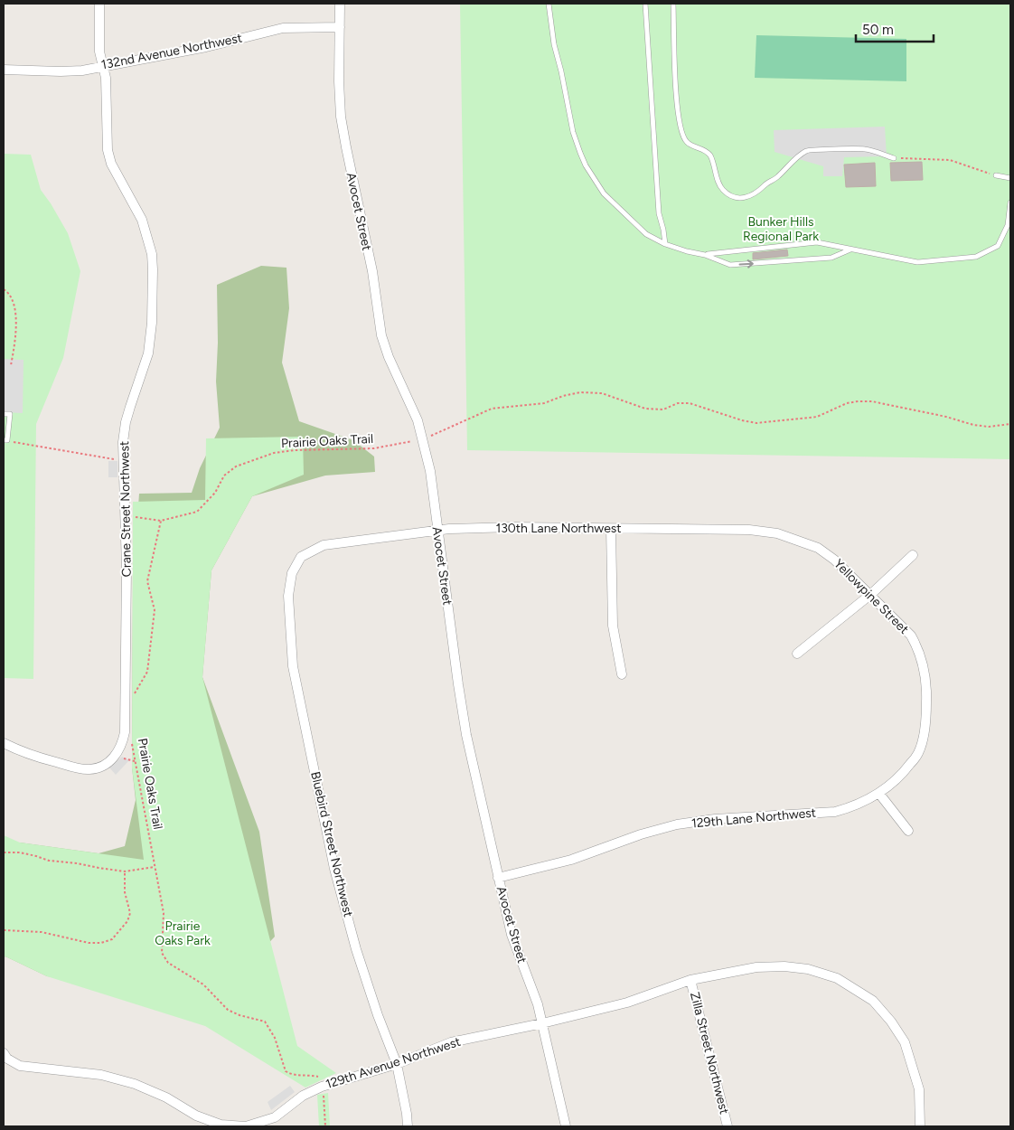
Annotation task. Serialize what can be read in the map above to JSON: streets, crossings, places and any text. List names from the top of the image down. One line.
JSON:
{"streets":{"street":["132nd Avenue Northwest","Avocet Street","Crane Street Northwest","130th Lane Northwest","Yellowpine Street","129th Lane Northwest","Bluebird Street Northwest","Zilla Street Northwest","129th Avenue Northwest"],"path":["Prairie Oaks Trail"]},"crossings":[["132nd Avenue Northwest","Avocet Street"],["132nd Avenue Northwest","Crane Street Northwest"],["Avocet Street","130th Lane Northwest"],["Avocet Street","129th Lane Northwest"],["Avocet Street","129th Avenue Northwest"],["Prairie Oaks Trail","Crane Street Northwest"],["Prairie Oaks Trail","129th Avenue Northwest"],["130th Lane Northwest","Yellowpine Street"],["130th Lane Northwest","Bluebird Street Northwest"],["Yellowpine Street","129th Lane Northwest"],["Bluebird Street Northwest","129th Avenue Northwest"],["Zilla Street Northwest","129th Avenue Northwest"]],"parks":["Bunker Hills Regional Park","Prairie Oaks Park"],"scale_bar":"50 m"}
